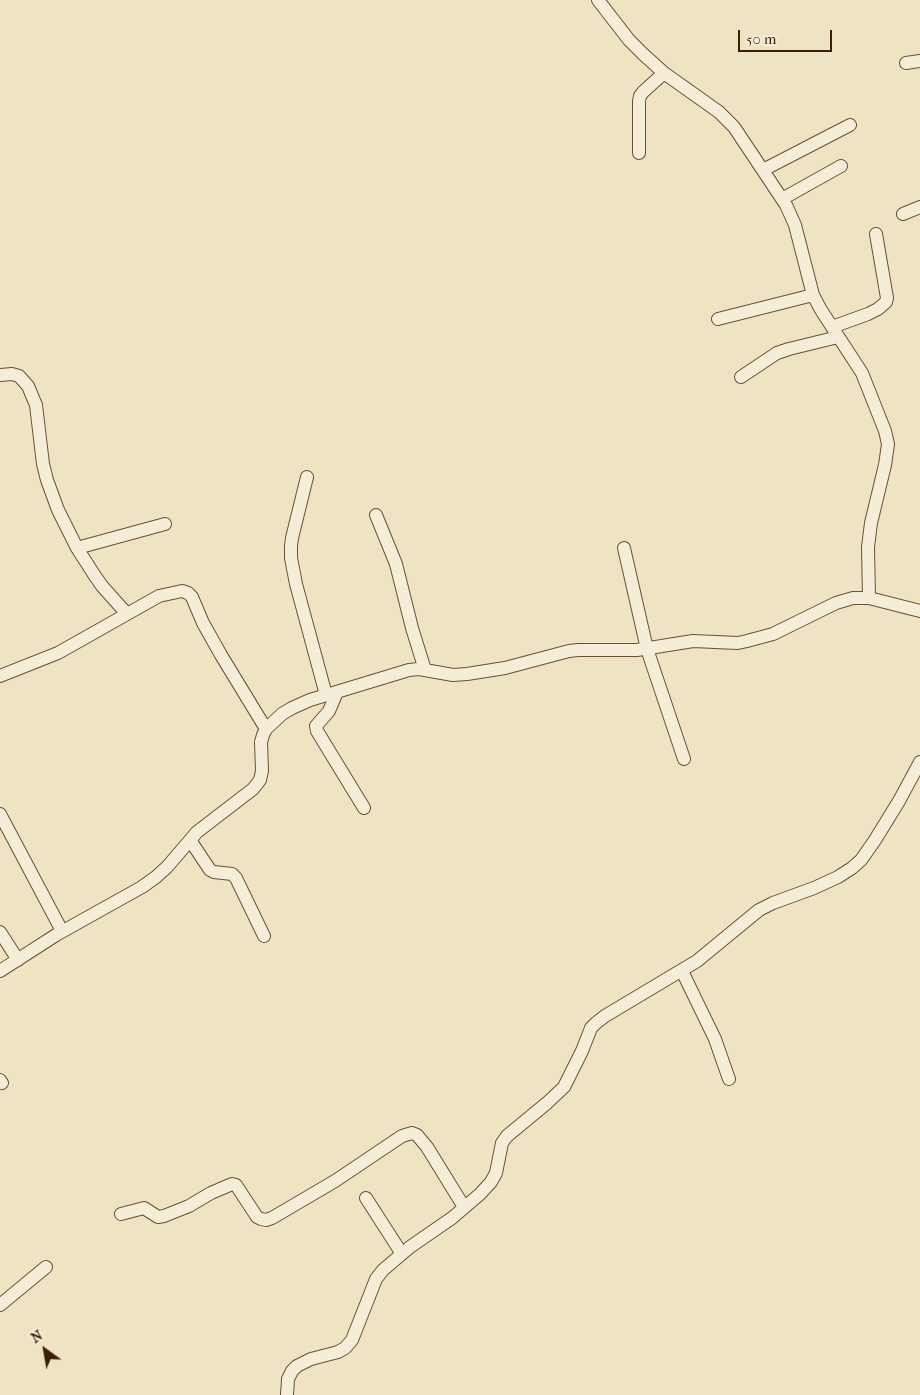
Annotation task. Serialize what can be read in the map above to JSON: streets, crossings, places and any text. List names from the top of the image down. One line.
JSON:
{"scale_bar":"50 m","north":"top left"}
